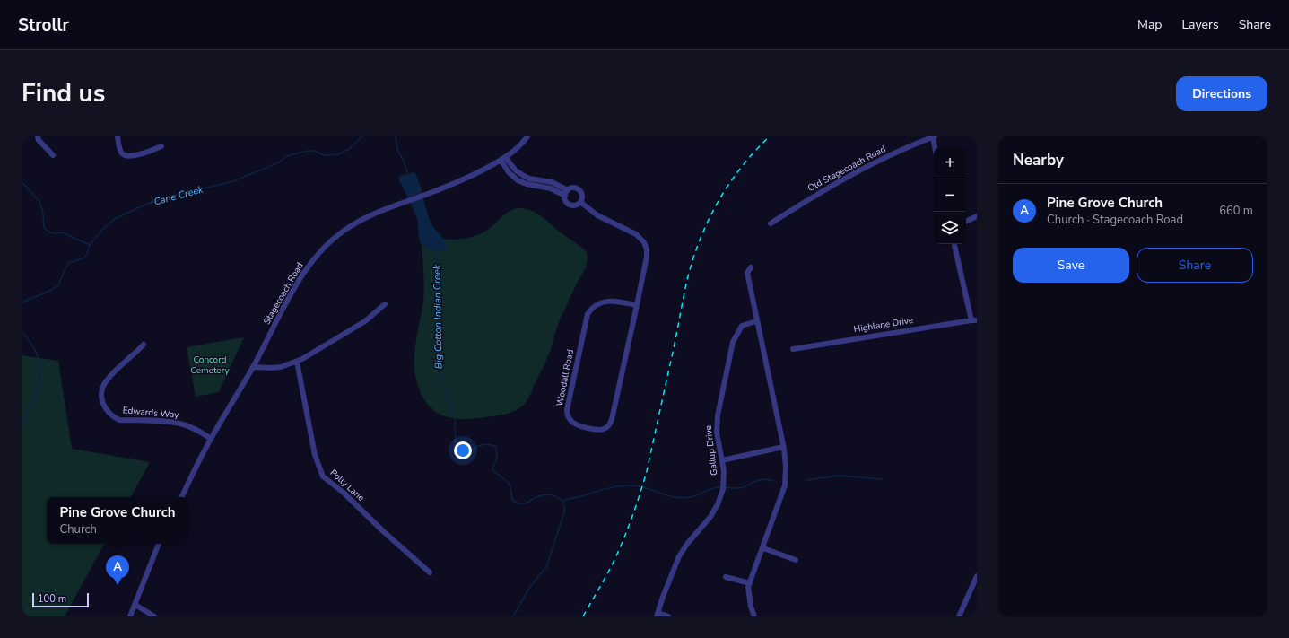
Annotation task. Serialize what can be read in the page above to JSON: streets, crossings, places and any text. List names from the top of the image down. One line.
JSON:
{"streets":{"street":["Old Stagecoach Road","Stagecoach Road","Highlane Drive","Woodall Road","Edwards Way","Gallup Drive","Polly Lane"]},"crossings":[["Stagecoach Road","Edwards Way"]],"water":["Cane Creek","Big Cotton Indian Creek"],"parks":["Concord Cemetery"],"scale_bar":"100 m","page":{"header":"Strollr","nav":["Map","Layers","Share"],"title":"Find us","buttons":["Directions",["Save","Share"]],"heading":"Nearby","map_buttons":["+","−"],"list":[{"mark":"A","name":"Pine Grove Church","note":"Church · Stagecoach Road","value":"660 m"}],"popup":["Pine Grove Church","Church"],"pins":"A","scale":"100 m"}}
